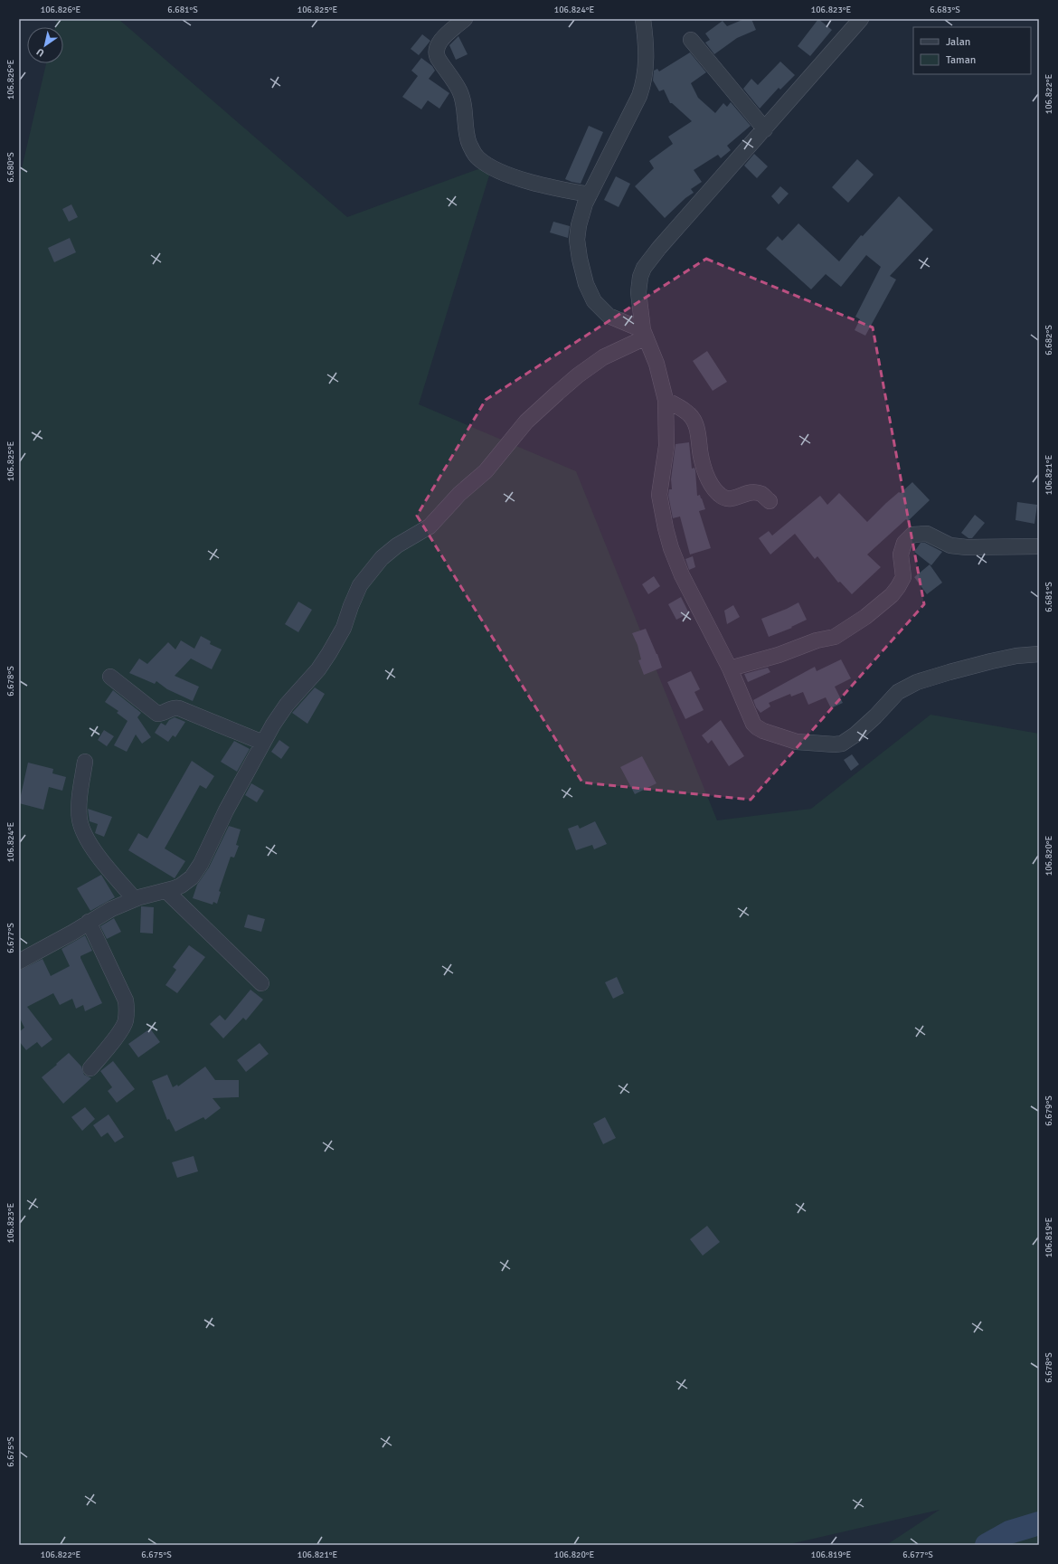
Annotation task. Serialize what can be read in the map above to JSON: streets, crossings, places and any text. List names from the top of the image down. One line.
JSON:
{"legend":["Jalan","Taman"],"north":"bottom left","coordinates":["106.826°E","6.681°S","106.825°E","106.824°E","106.823°E","6.683°S","106.822°E","6.680°S","6.682°S","106.821°E","6.678°S","106.820°E","6.677°S","6.679°S","106.819°E","6.675°S"]}
